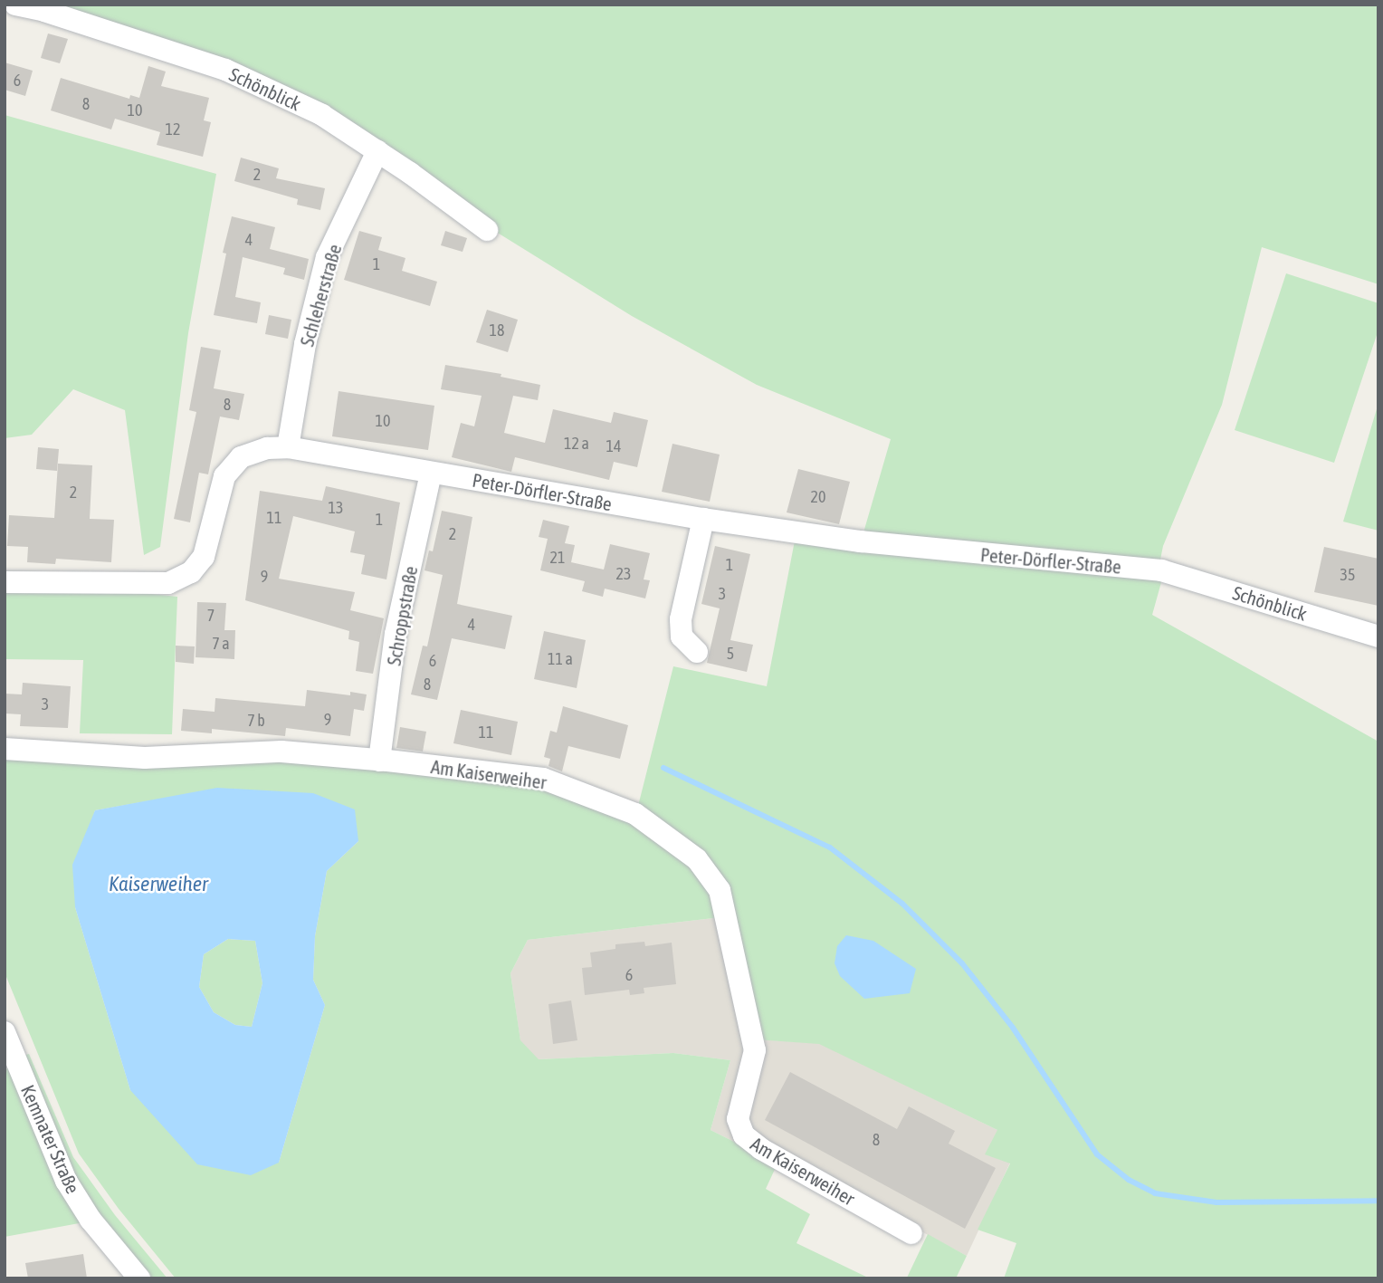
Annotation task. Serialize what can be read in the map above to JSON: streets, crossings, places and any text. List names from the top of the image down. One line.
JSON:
{"streets":{"street":["Schönblick","Schleherstraße","Peter-Dörfler-Straße","Schroppstraße","Am Kaiserweiher","Kemnater Straße"]},"crossings":[["Schönblick","Schleherstraße"],["Schönblick","Peter-Dörfler-Straße"],["Schleherstraße","Peter-Dörfler-Straße"],["Peter-Dörfler-Straße","Schroppstraße"],["Schroppstraße","Am Kaiserweiher"]],"water":["Kaiserweiher"],"house_numbers":["6","8","10","12","2","4","1","18","8","10","12 a","14","2","20","13","11","1","2","21","1","23","35","9","3","7","4","7 a","5","11 a","6","8","3","9","7 b","11","6","8"]}
